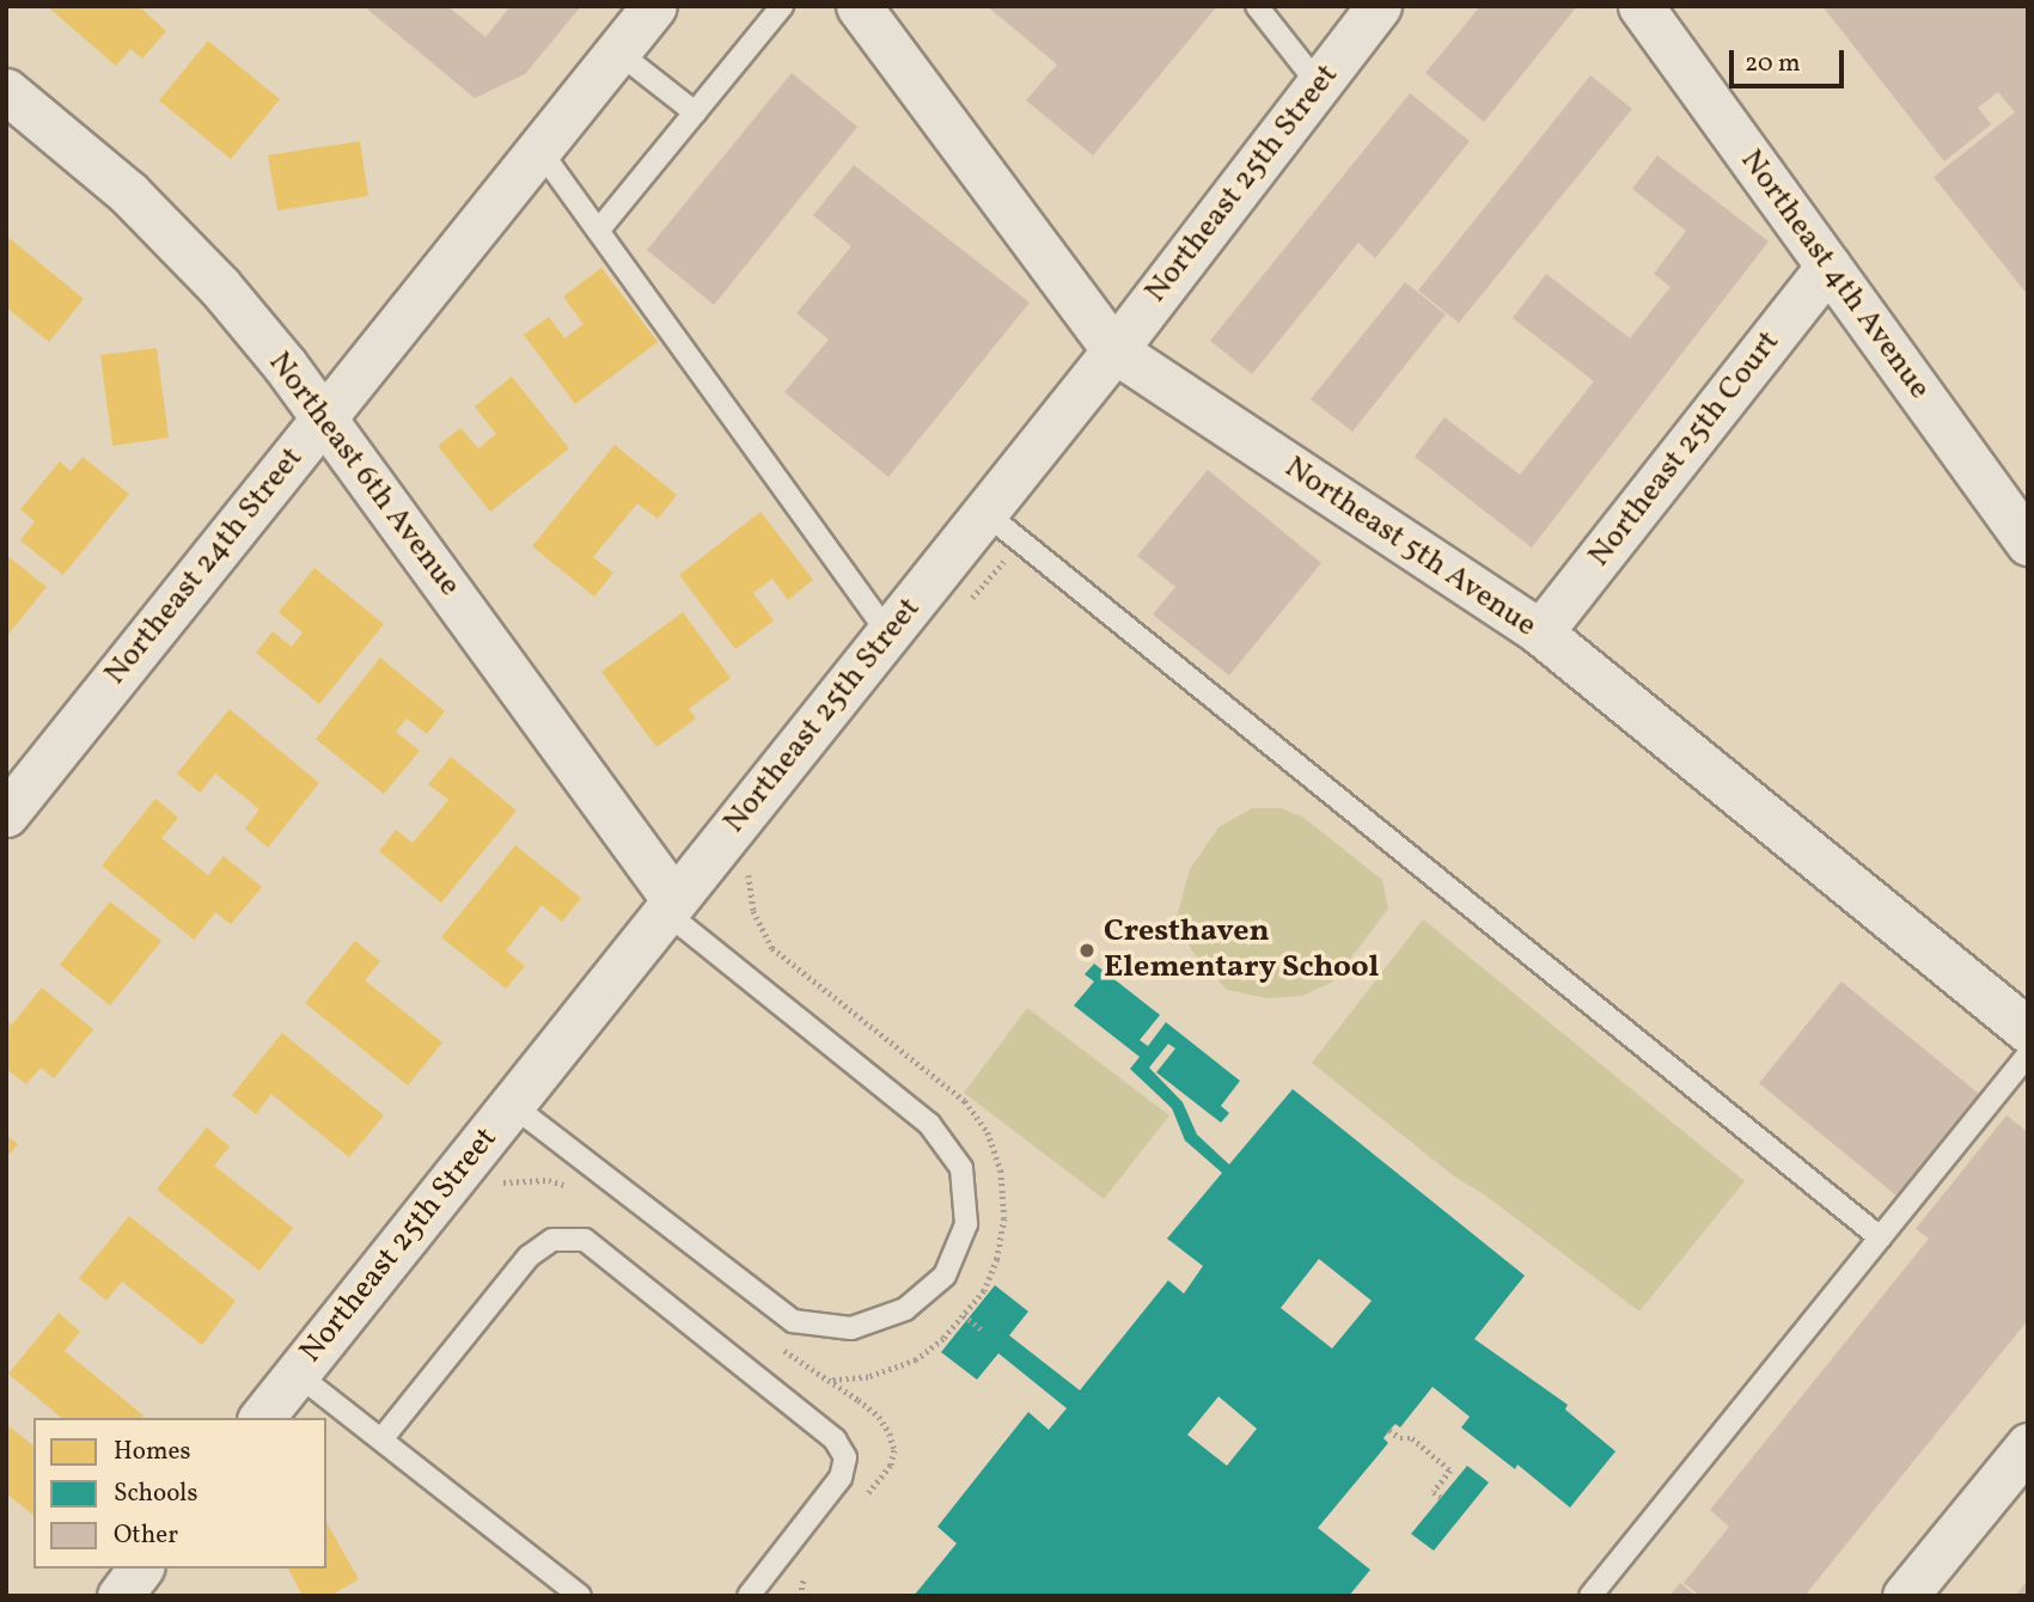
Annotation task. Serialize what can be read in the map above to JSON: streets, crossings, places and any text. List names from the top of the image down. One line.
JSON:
{"streets":{"street":["Northeast 25th Street","Northeast 4th Avenue","Northeast 25th Court","Northeast 6th Avenue","Northeast 5th Avenue","Northeast 24th Street"]},"crossings":[["Northeast 25th Street","Northeast 6th Avenue"],["Northeast 25th Street","Northeast 5th Avenue"],["Northeast 4th Avenue","Northeast 25th Court"],["Northeast 25th Court","Northeast 5th Avenue"],["Northeast 6th Avenue","Northeast 24th Street"]],"places":["Cresthaven Elementary School"],"legend":["Homes","Schools","Other"],"scale_bar":"20 m"}
